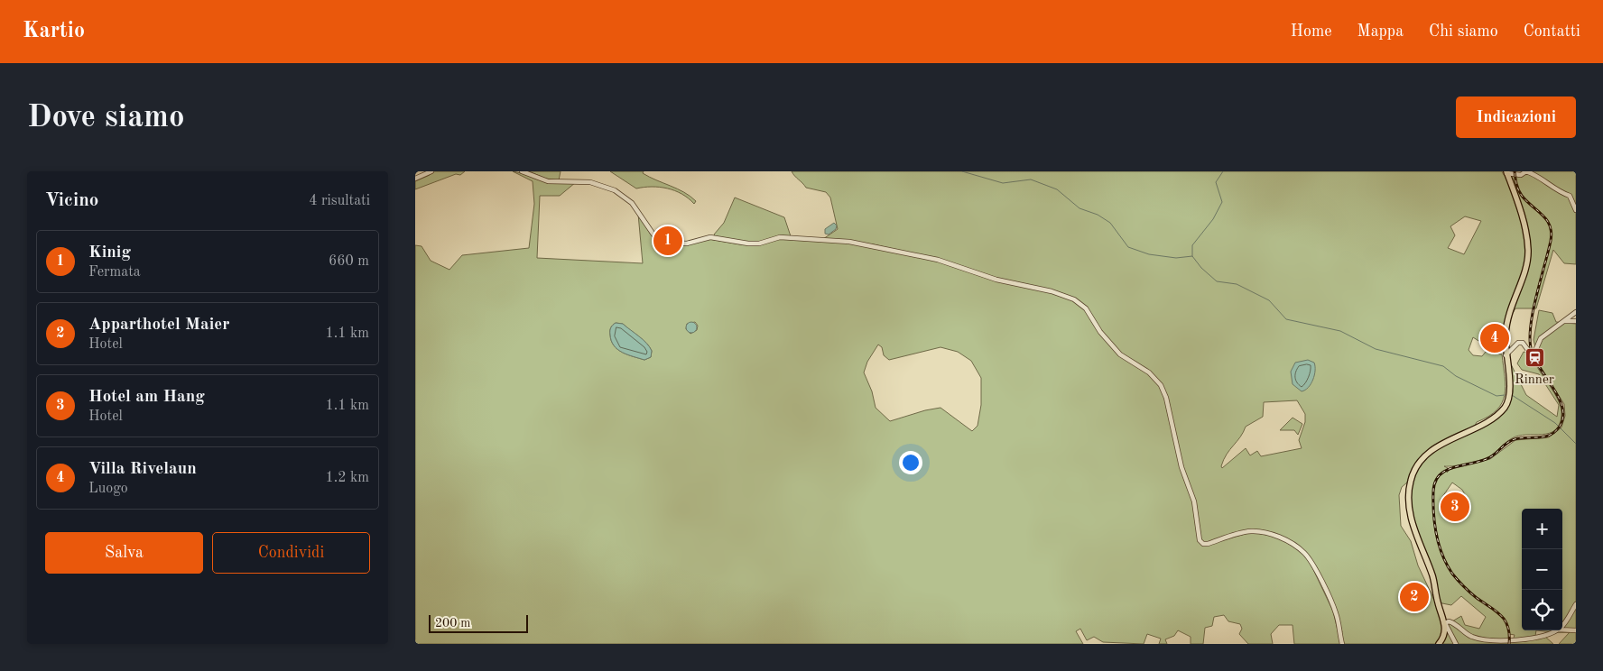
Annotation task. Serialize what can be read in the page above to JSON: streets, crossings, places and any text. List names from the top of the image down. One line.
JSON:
{"places":{"station":["Rinner"]},"scale_bar":"200 m","page":{"header":"Kartio","nav":["Home","Mappa","Chi siamo","Contatti"],"buttons":["Indicazioni",["Salva","Condividi"]],"title":"Dove siamo","heading":["Vicino","4 risultati"],"pins":["1","4","3","2"],"list":[{"mark":"1","name":"Kinig","note":"Fermata","value":"660 m"},{"mark":"2","name":"Apparthotel Maier","note":"Hotel","value":"1.1 km"},{"mark":"3","name":"Hotel am Hang","note":"Hotel","value":"1.1 km"},{"mark":"4","name":"Villa Rivelaun","note":"Luogo","value":"1.2 km"}],"map_buttons":["+","−"],"scale":"200 m"}}
